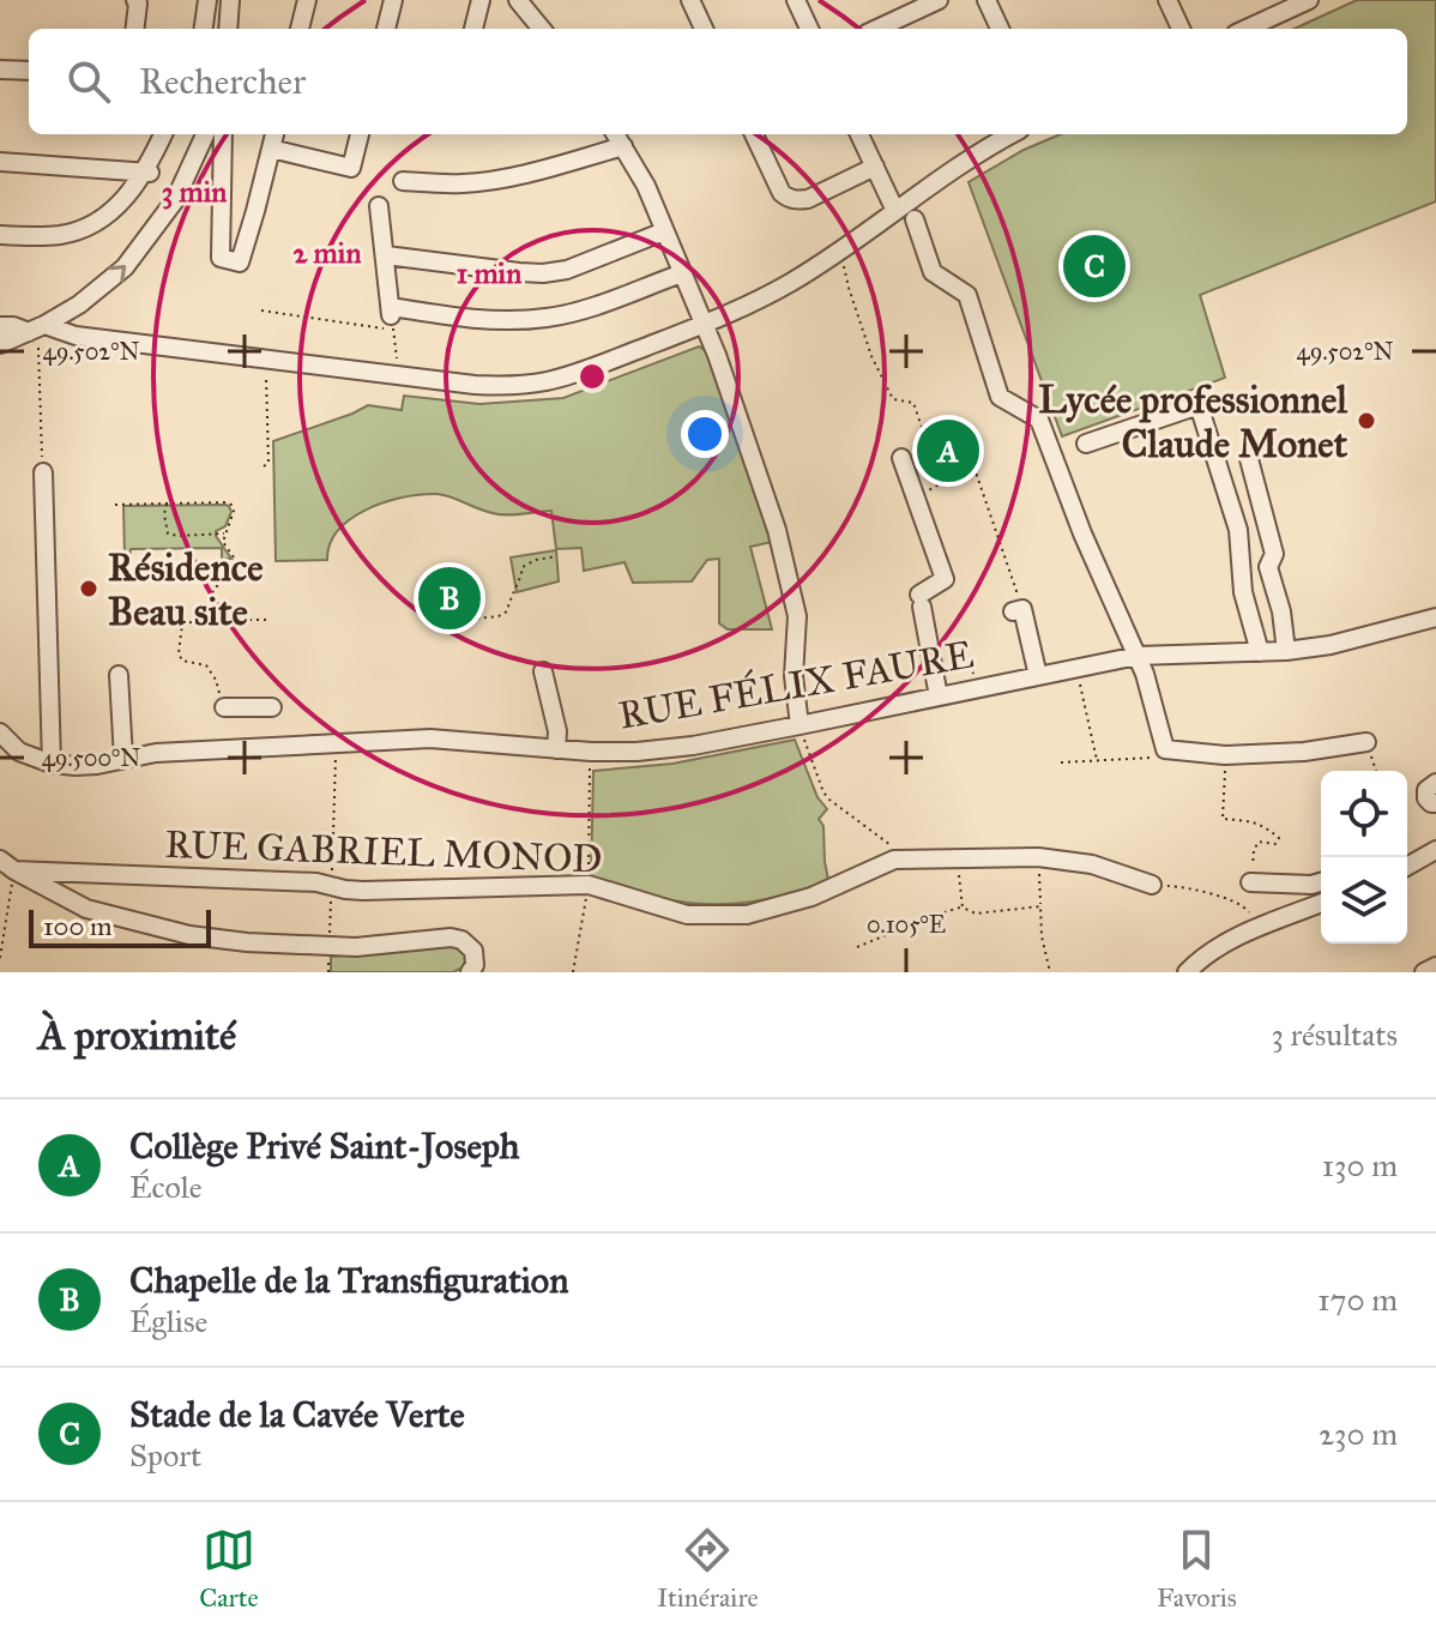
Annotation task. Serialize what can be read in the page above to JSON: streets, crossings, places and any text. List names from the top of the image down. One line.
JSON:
{"streets":{"street":["RUE FÉLIX FAURE","RUE GABRIEL MONOD"]},"places":["Lycée professionnel Claude Monet","Résidence Beau site"],"scale_bar":"100 m","page":{"search":"Rechercher","pins":["C","A","B"],"scale":"100 m","heading":["À proximité","3 résultats"],"list":[{"mark":"A","name":"Collège Privé Saint-Joseph","note":"École","value":"130 m"},{"mark":"B","name":"Chapelle de la Transfiguration","note":"Église","value":"170 m"},{"mark":"C","name":"Stade de la Cavée Verte","note":"Sport","value":"230 m"}],"nav":["Carte","Itinéraire","Favoris"]},"coordinates":["49.502°N","49.500°N","0.105°E"],"rings":["3 min","2 min","1 min"]}
